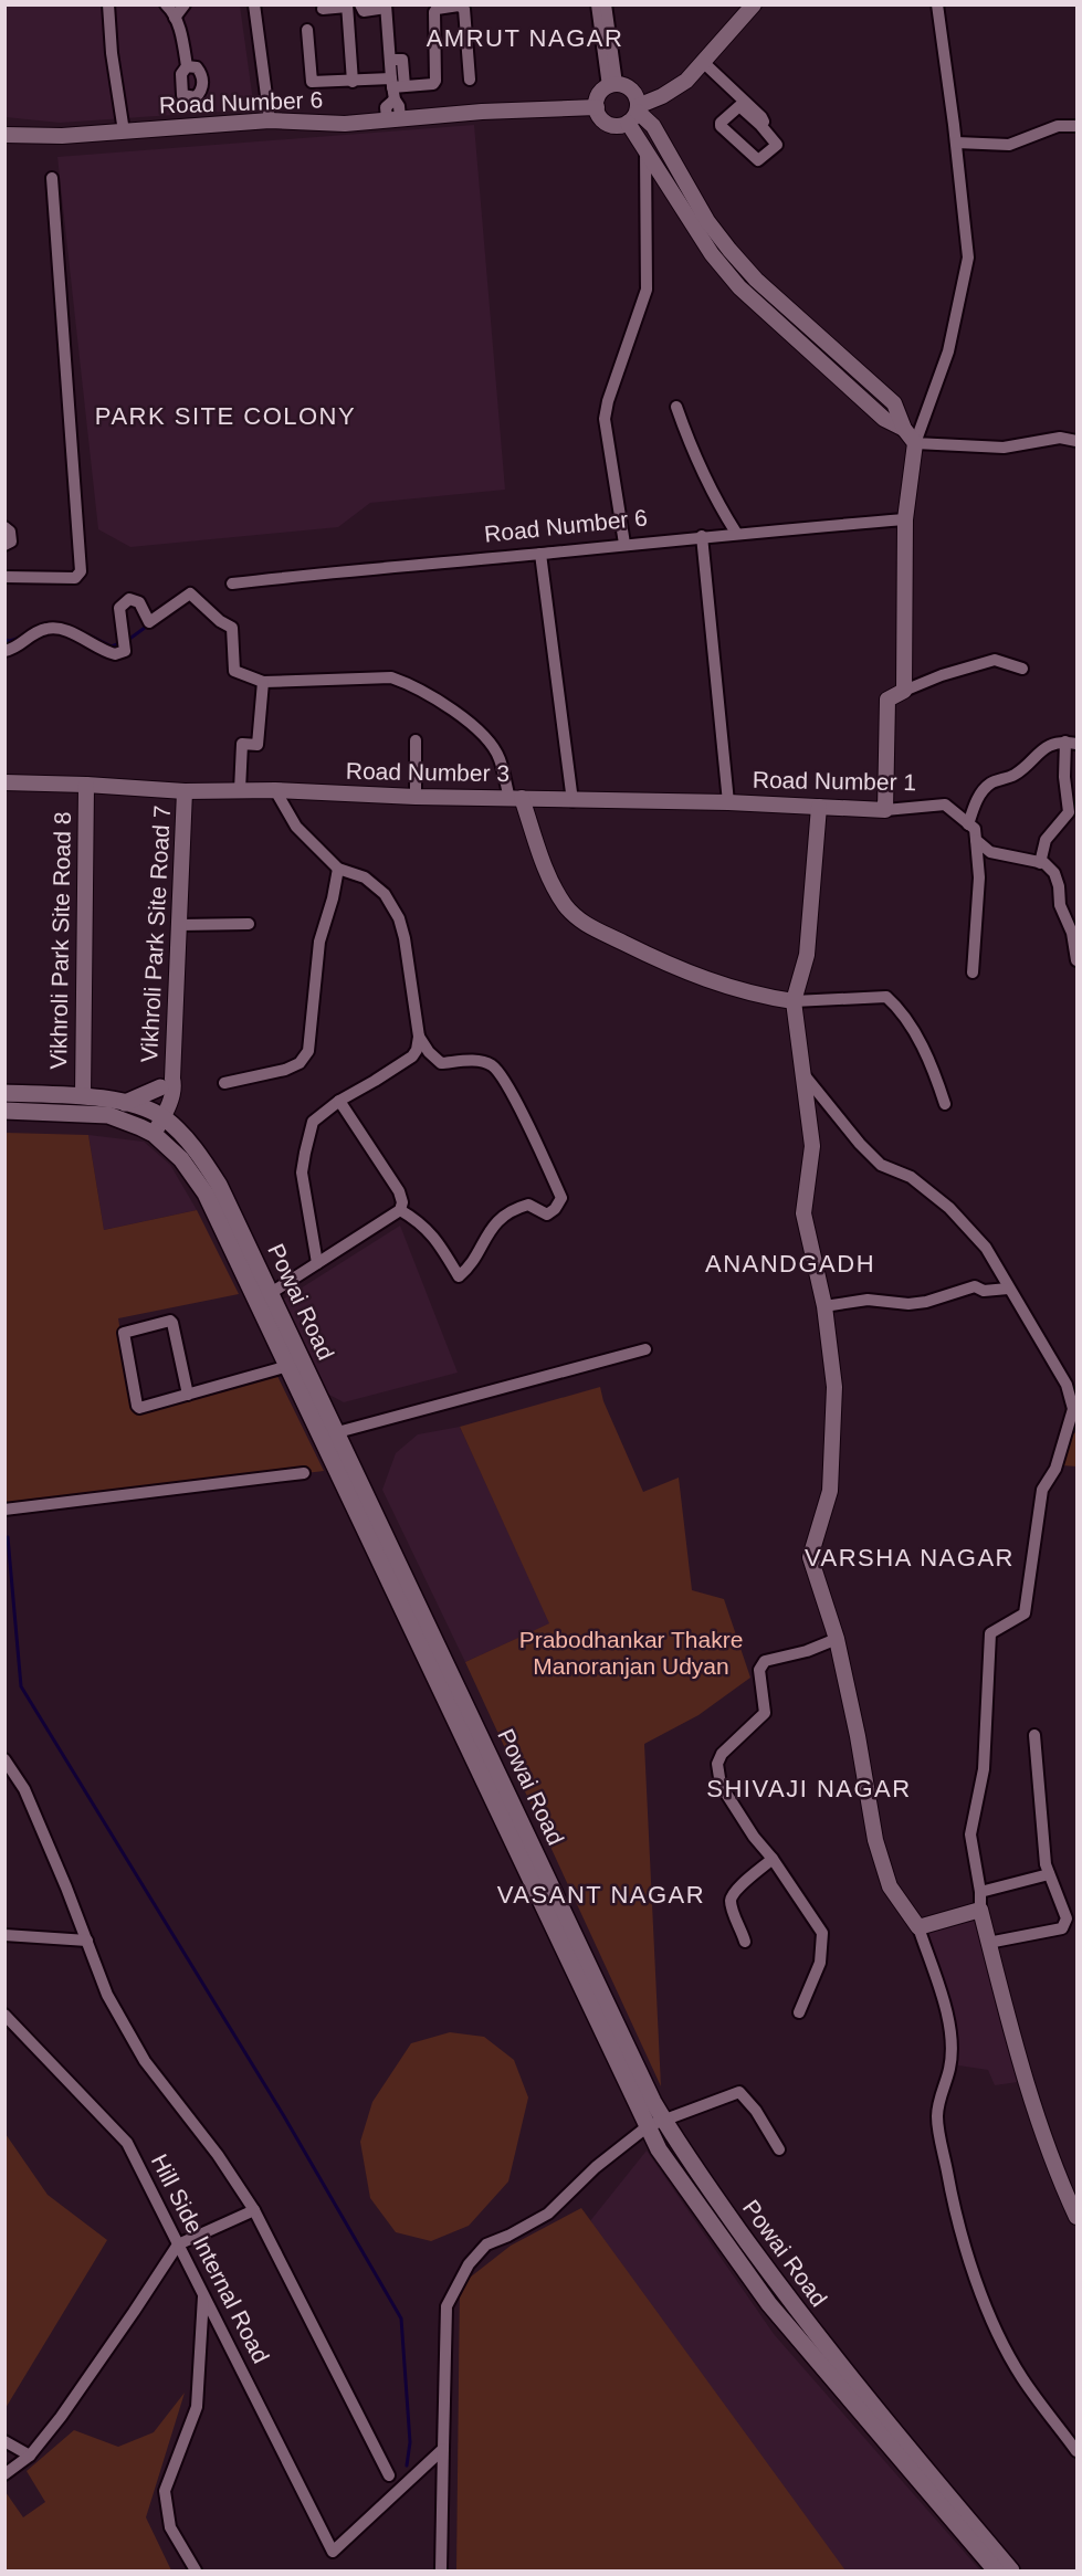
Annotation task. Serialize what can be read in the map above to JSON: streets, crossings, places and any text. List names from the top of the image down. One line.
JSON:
{"streets":{"main road":["Powai Road"],"street":["Road Number 6","Road Number 3","Road Number 1","Vikhroli Park Site Road 7","Vikhroli Park Site Road 8","Hill Side Internal Road"]},"crossings":[["Road Number 3","Road Number 1"],["Road Number 3","Vikhroli Park Site Road 7"],["Road Number 3","Vikhroli Park Site Road 8"],["Vikhroli Park Site Road 7","Powai Road"],["Vikhroli Park Site Road 8","Powai Road"]],"districts":["AMRUT NAGAR","PARK SITE COLONY","ANANDGADH","VARSHA NAGAR","SHIVAJI NAGAR","VASANT NAGAR"],"parks":["Prabodhankar Thakre Manoranjan Udyan"]}
